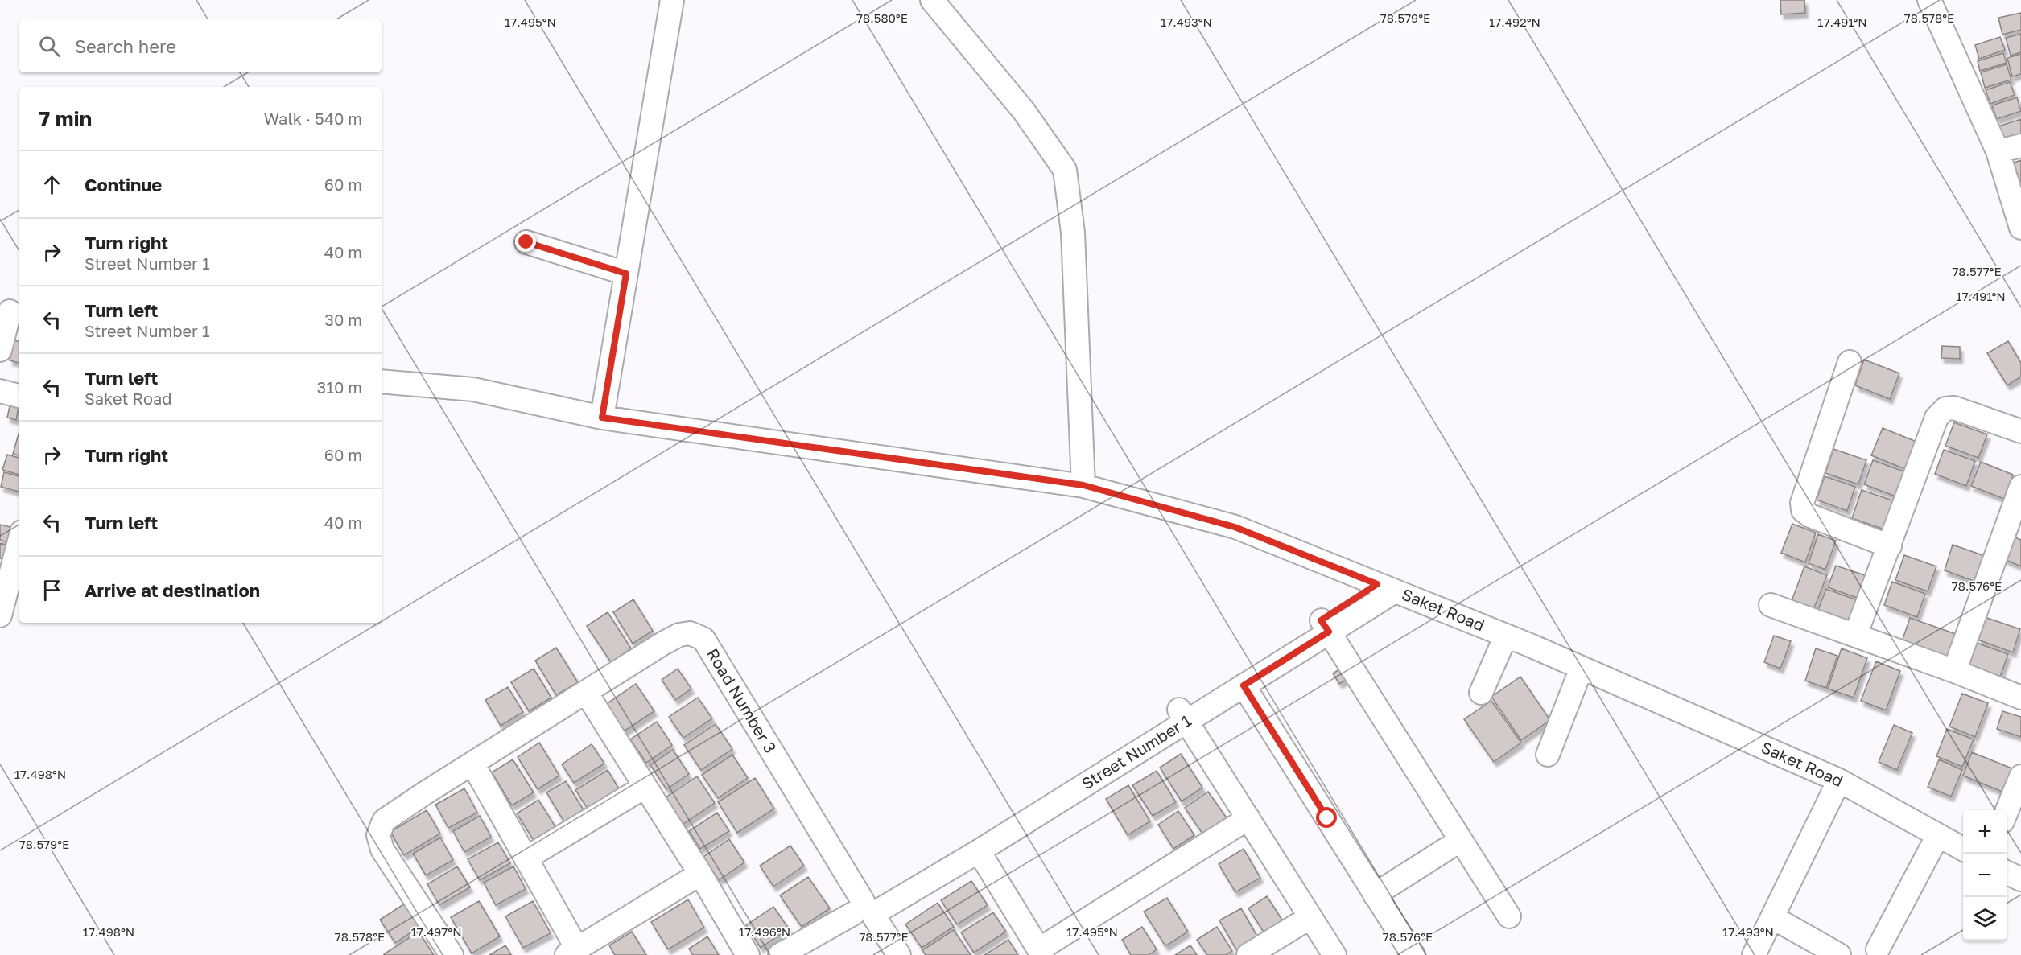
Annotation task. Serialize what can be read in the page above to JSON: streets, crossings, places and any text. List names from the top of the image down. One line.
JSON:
{"streets":{"street":["Saket Road","Road Number 3","Street Number 1"]},"crossings":[["Saket Road","Street Number 1"],["Road Number 3","Street Number 1"]],"page":{"search":"Search here","heading":["7 min","Walk · 540 m"],"list":[["Continue","60 m"],["Turn right","Street Number 1","40 m"],["Turn left","Street Number 1","30 m"],["Turn left","Saket Road","310 m"],["Turn right","60 m"],["Turn left","40 m"],"Arrive at destination"],"map_buttons":["+","−"]},"coordinates":["78.580°E","78.579°E","78.578°E","17.492°N","17.491°N","17.495°N","17.493°N","78.577°E","78.576°E","17.498°N","17.497°N","17.496°N"]}
